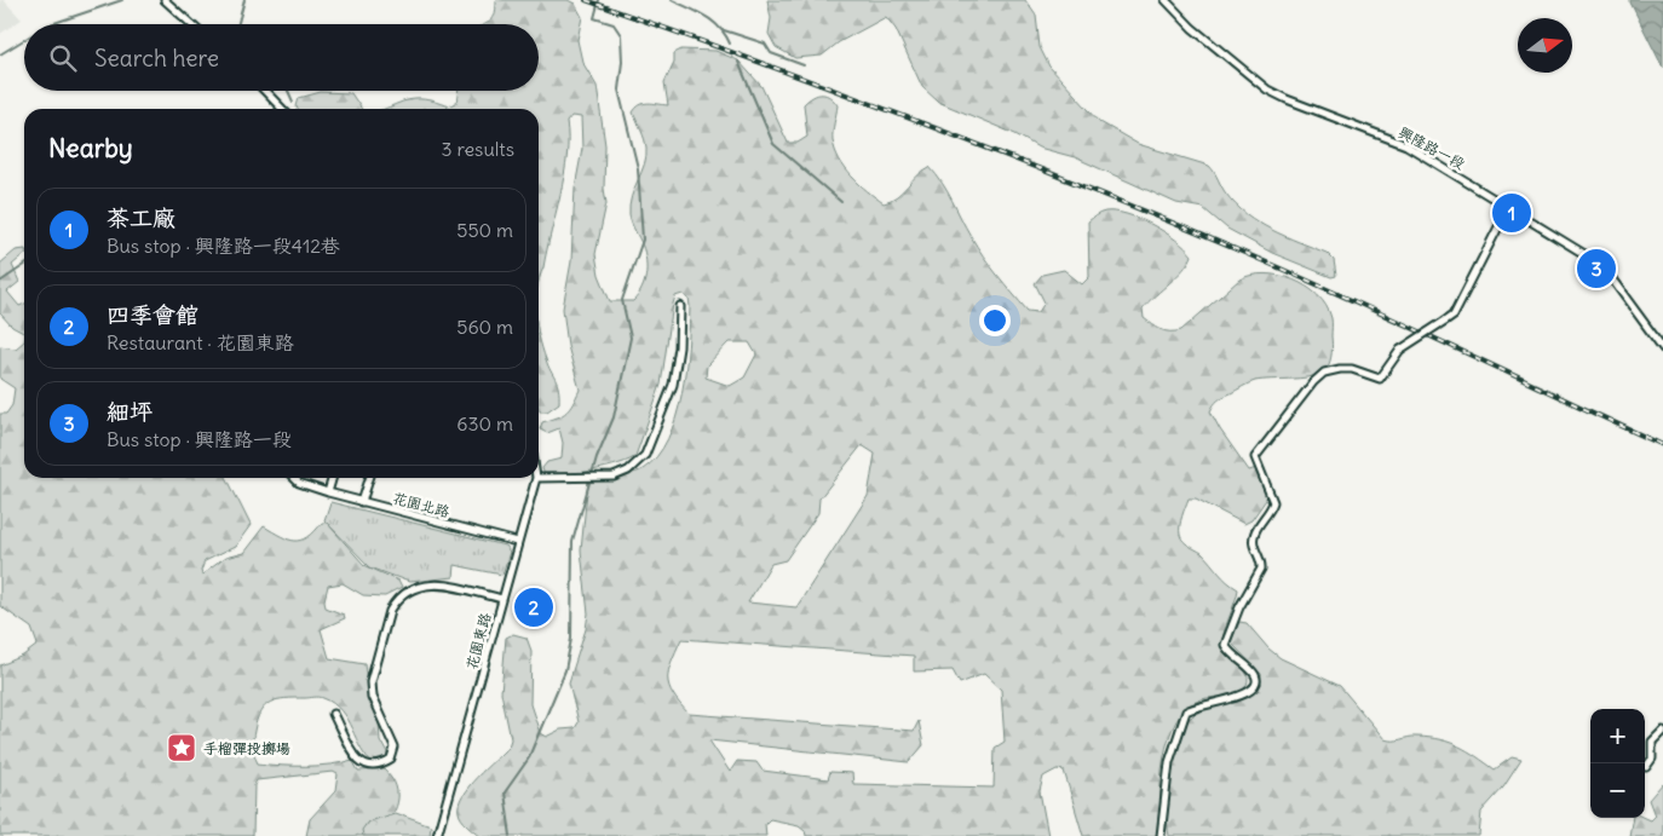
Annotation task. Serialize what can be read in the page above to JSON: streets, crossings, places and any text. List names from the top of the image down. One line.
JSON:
{"streets":{"street":["興隆路一段","花園北路","花園東路"]},"crossings":[["花園北路","花園東路"]],"places":{"place":["手榴彈投擲場"]},"north":"right","page":{"search":"Search here","heading":["Nearby","3 results"],"list":[{"mark":"1","name":"茶工廠","note":"Bus stop · 興隆路一段412巷","value":"550 m"},{"mark":"2","name":"四季會館","note":"Restaurant · 花園東路","value":"560 m"},{"mark":"3","name":"細坪","note":"Bus stop · 興隆路一段","value":"630 m"}],"pins":["1","3","2"],"map_buttons":["+","−"]}}
